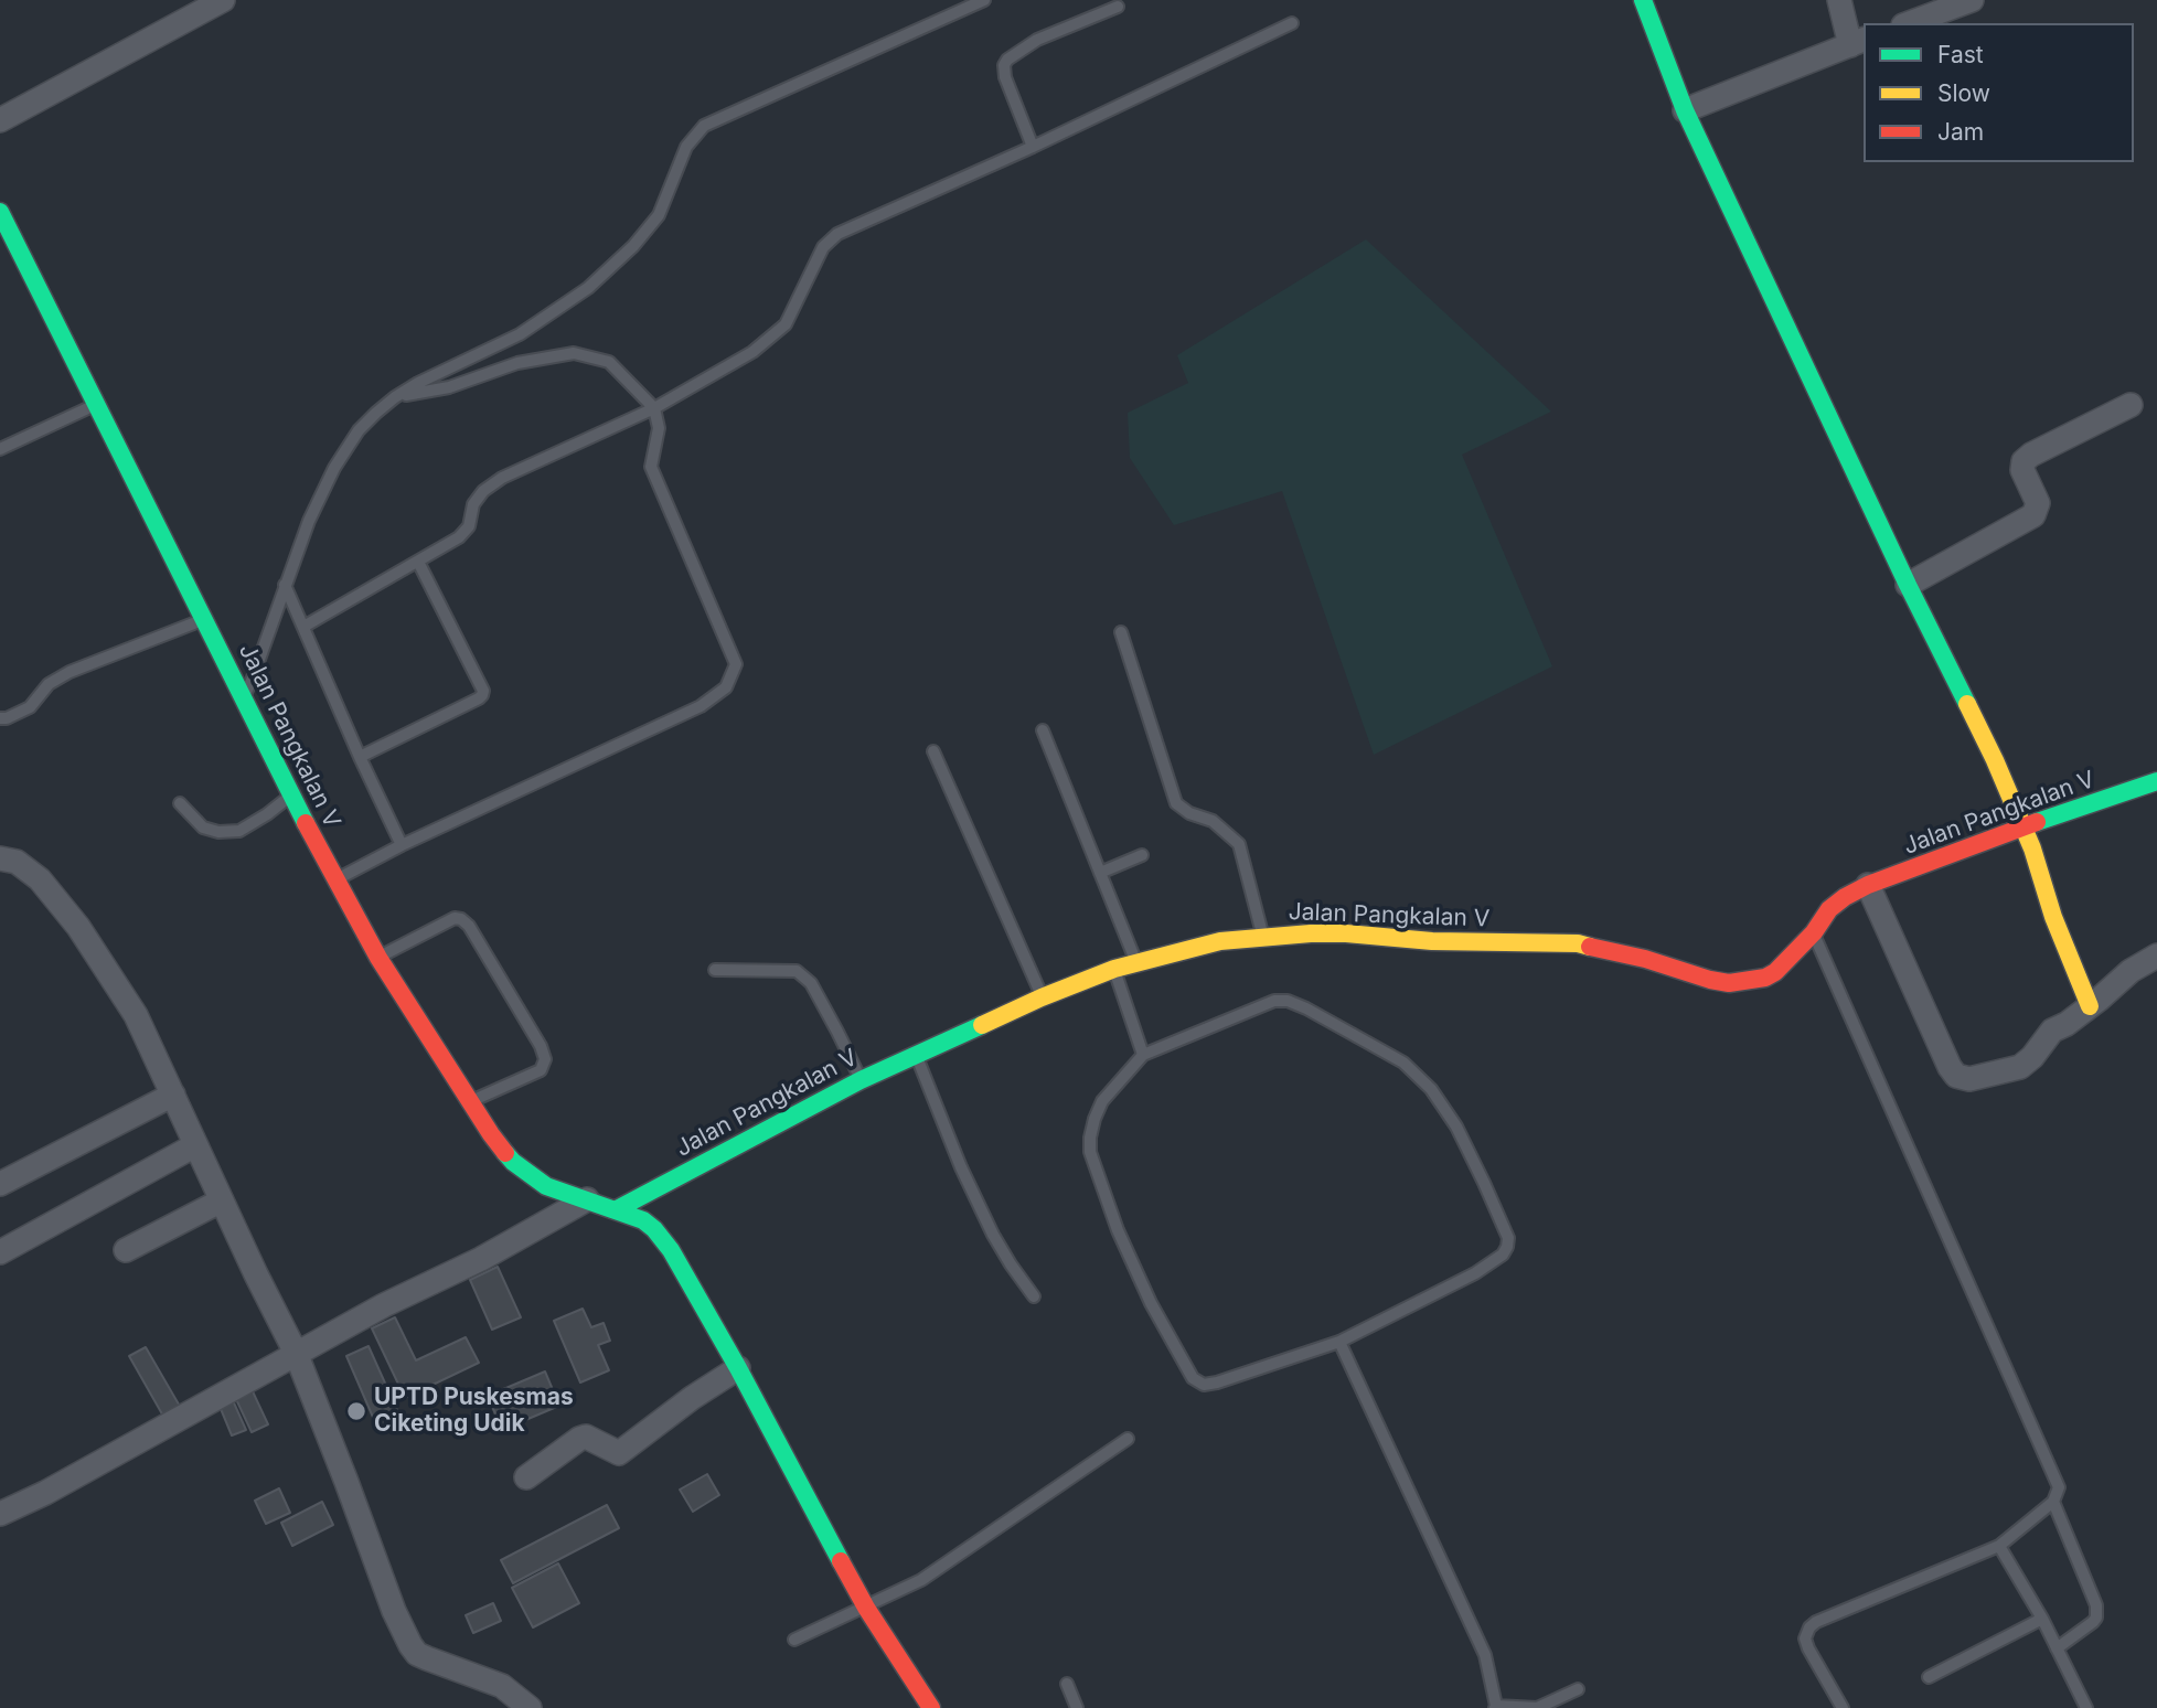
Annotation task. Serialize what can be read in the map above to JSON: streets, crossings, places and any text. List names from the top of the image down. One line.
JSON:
{"streets":{"street":["Jalan Pangkalan V"]},"places":["UPTD Puskesmas Ciketing Udik"],"legend":["Fast","Slow","Jam"]}
